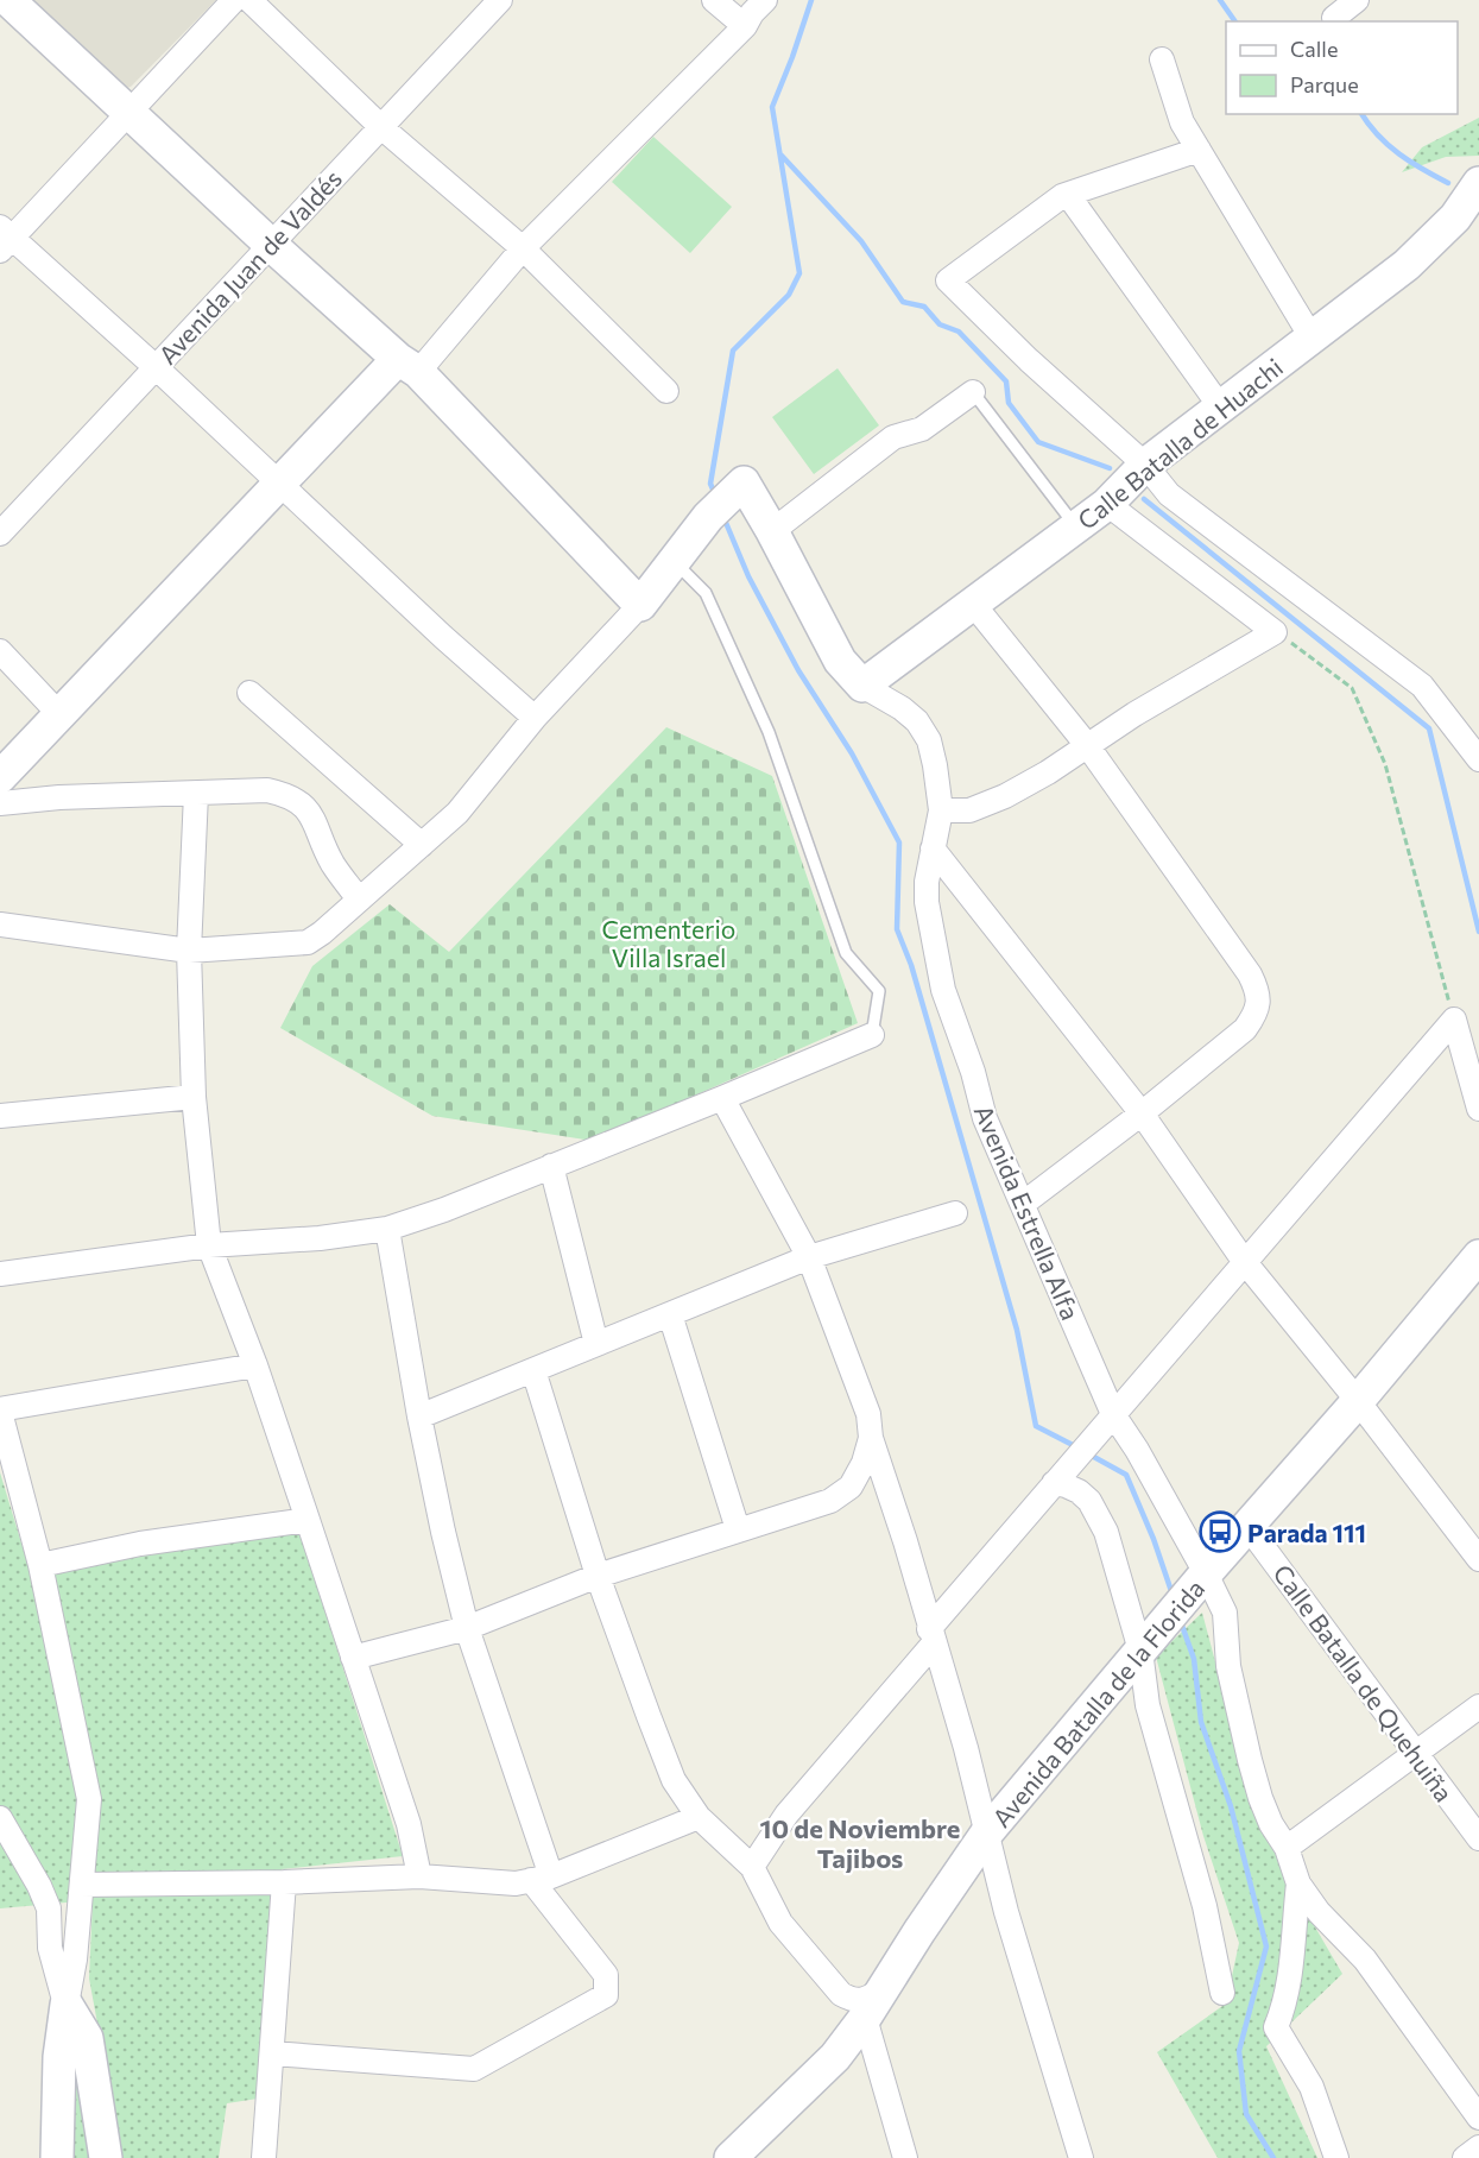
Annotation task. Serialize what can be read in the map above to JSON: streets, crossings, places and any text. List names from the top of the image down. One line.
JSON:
{"streets":{"street":["Avenida Juan de Valdés","Calle Batalla de Huachi","Avenida Estrella Alfa","Calle Batalla de Quehuiña","Avenida Batalla de la Florida"]},"crossings":[["Calle Batalla de Huachi","Avenida Estrella Alfa"],["Avenida Estrella Alfa","Avenida Batalla de la Florida"],["Calle Batalla de Quehuiña","Avenida Batalla de la Florida"]],"districts":["10 de Noviembre Tajibos"],"parks":["Cementerio Villa Israel"],"places":{"bus stop":["Parada 111"]},"legend":["Calle","Parque"]}
